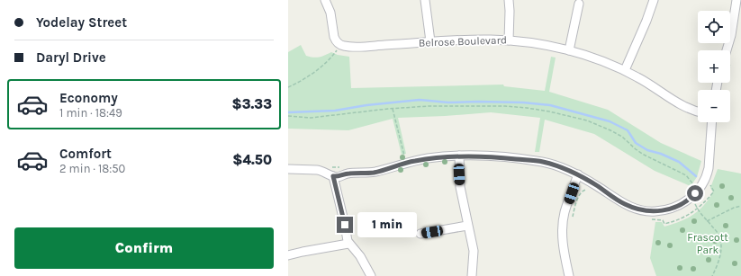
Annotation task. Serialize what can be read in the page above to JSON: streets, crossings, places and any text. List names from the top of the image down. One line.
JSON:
{"streets":{"street":["Belrose Boulevard"]},"parks":["Frascott Park"],"page":{"banner":["Yodelay Street","Daryl Drive"],"map_buttons":["+","−"],"list":[{"name":"Economy","note":"1 min · 18:49","value":"$3.33"},{"name":"Comfort","note":"2 min · 18:50","value":"$4.50"}],"bubble":"1 min","buttons":"Confirm"}}
